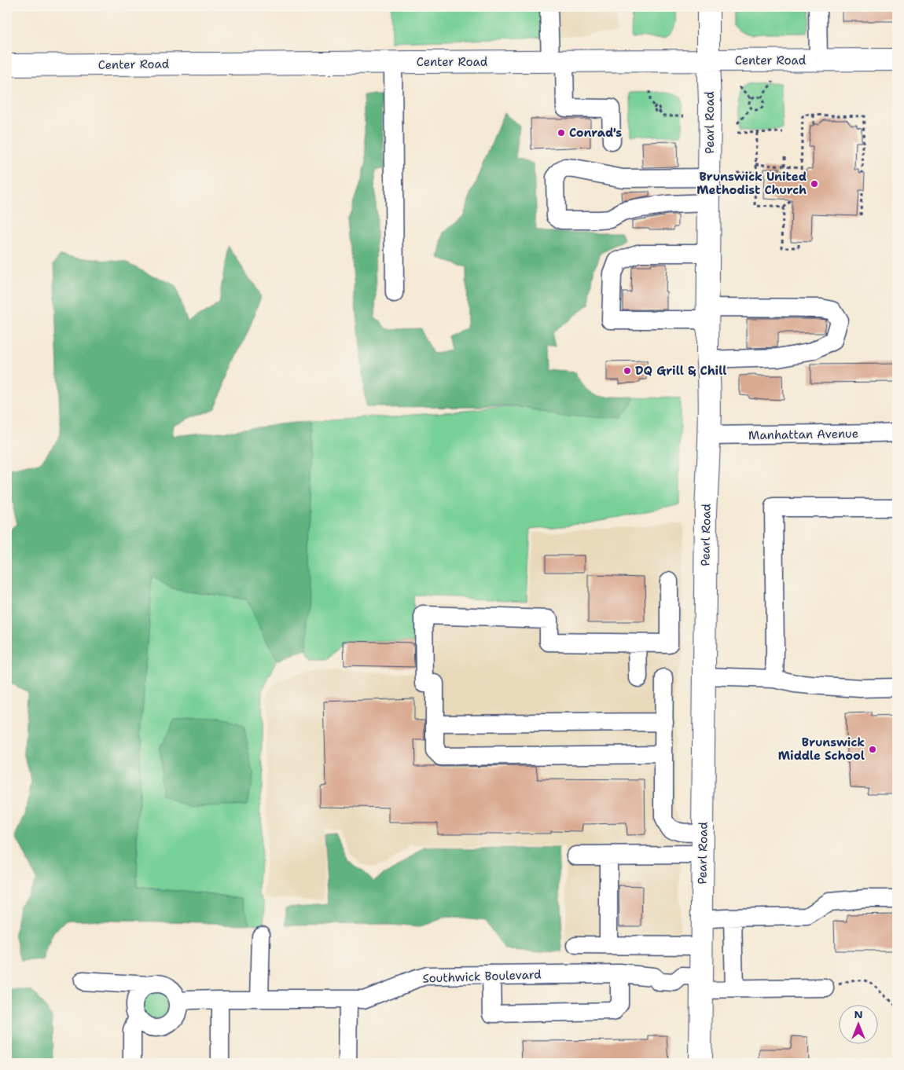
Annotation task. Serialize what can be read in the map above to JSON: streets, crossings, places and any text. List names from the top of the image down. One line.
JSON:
{"streets":{"main road":["Center Road","Pearl Road"],"street":["Manhattan Avenue","Southwick Boulevard"]},"crossings":[["Center Road","Pearl Road"],["Pearl Road","Manhattan Avenue"],["Pearl Road","Southwick Boulevard"]],"places":["Conrad's","Brunswick United Methodist Church","DQ Grill & Chill","Brunswick Middle School"],"north":"top"}
